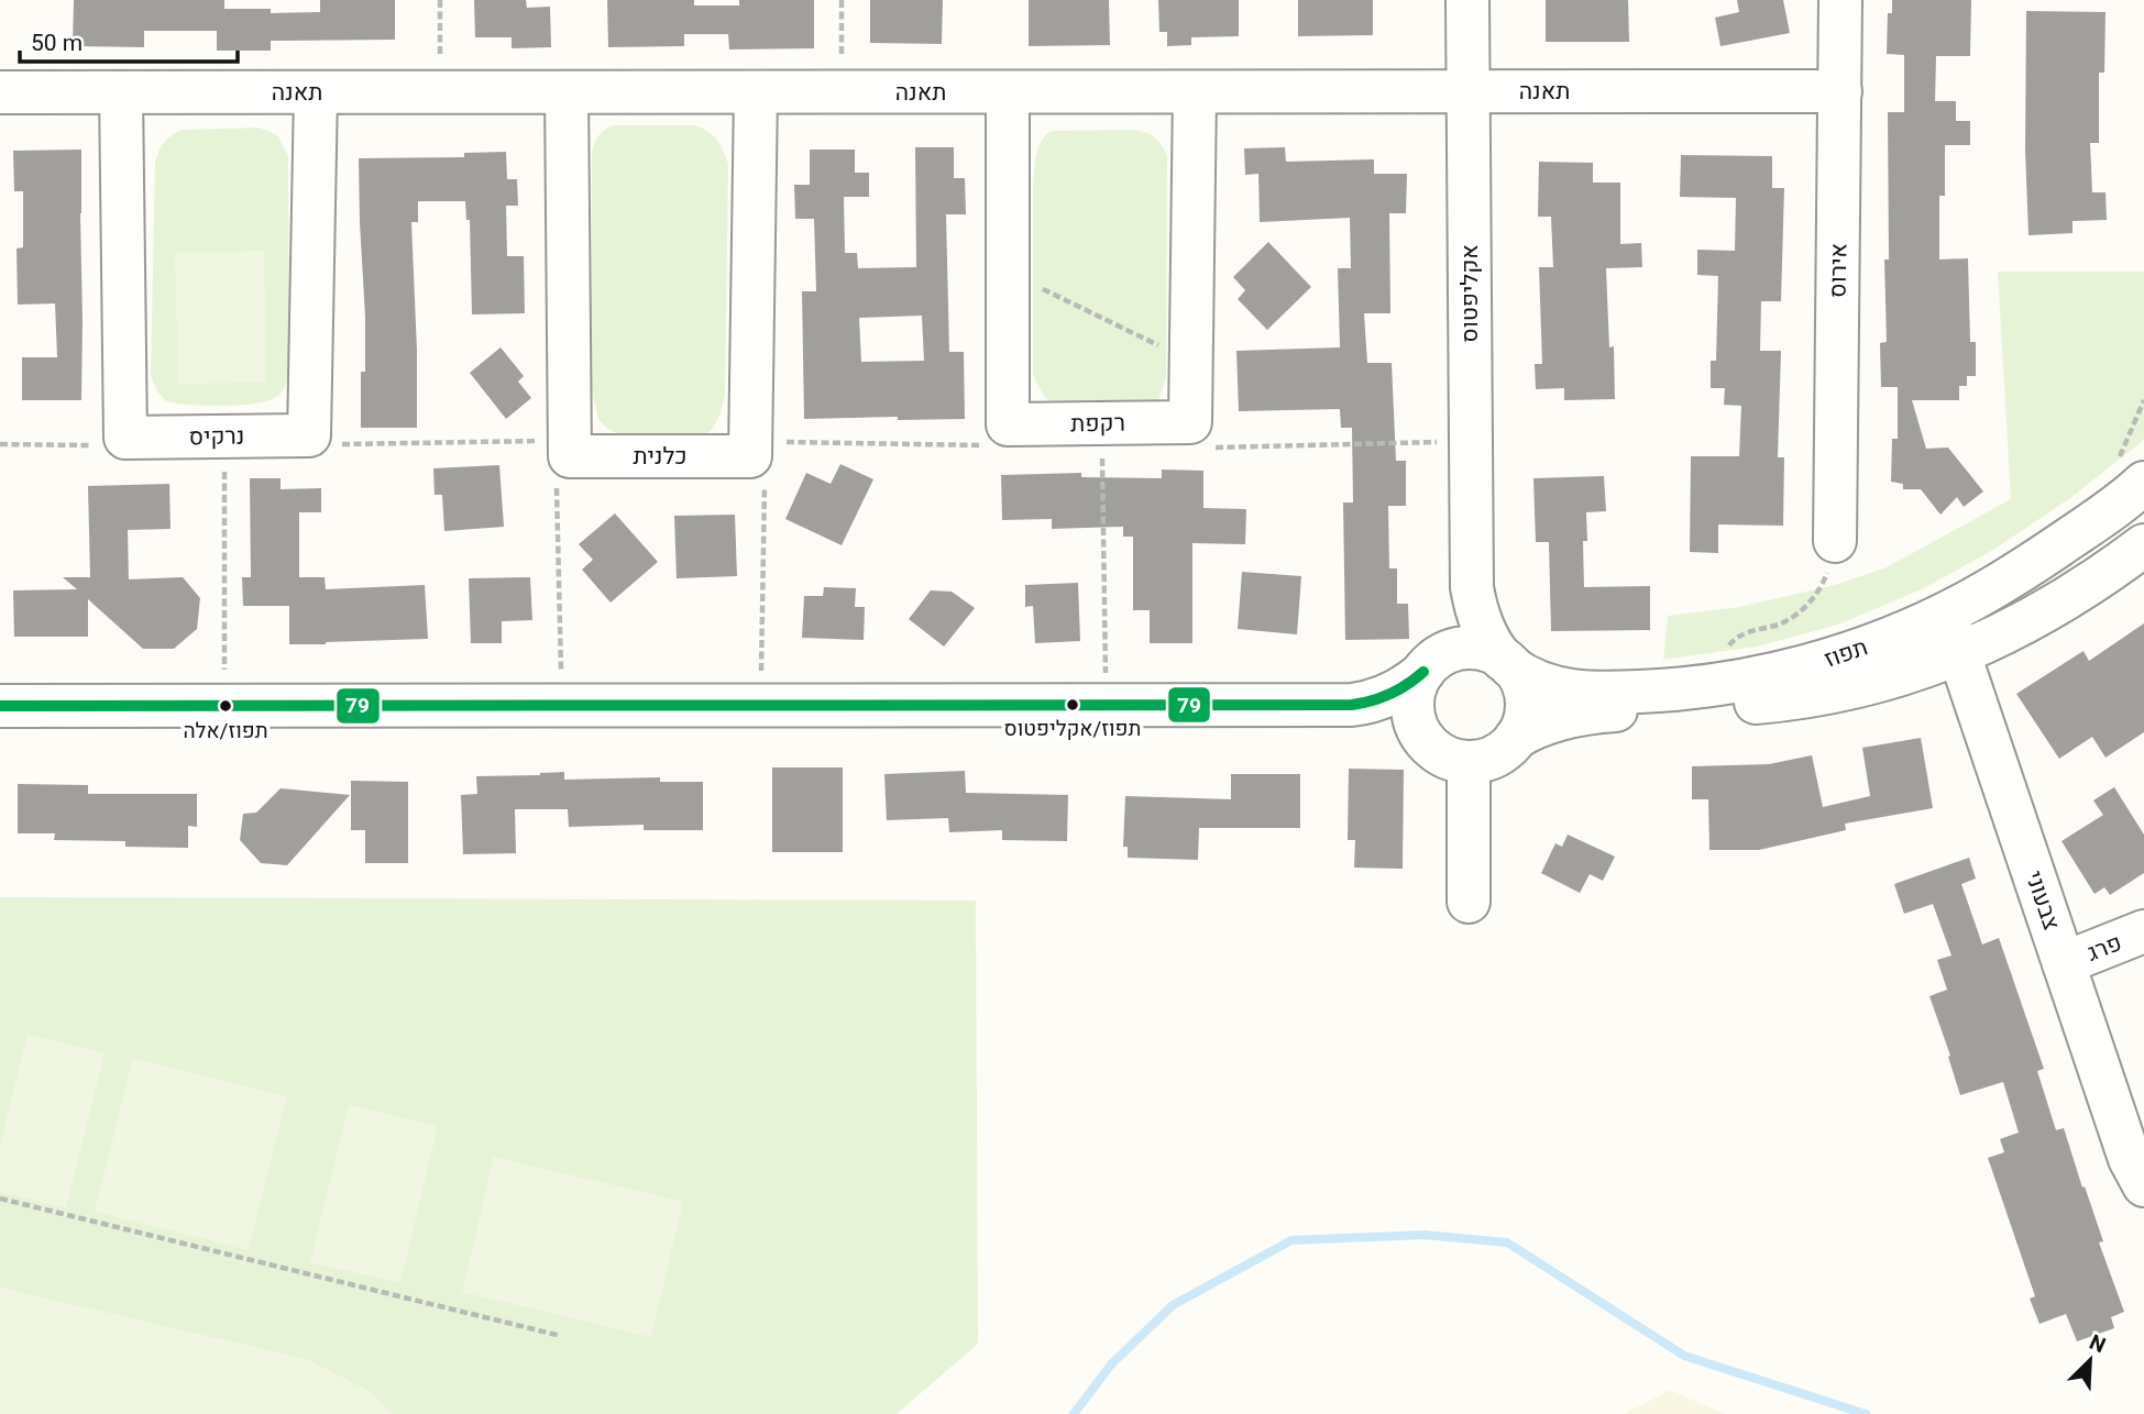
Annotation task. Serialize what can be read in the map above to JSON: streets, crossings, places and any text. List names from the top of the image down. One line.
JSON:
{"streets":{"street":["תאנה","אירוס","אקליפטוס","רקפת","נרקיס","כלנית","תפוז","צבעוני","פרג"]},"crossings":[["תאנה","אירוס"],["תאנה","אקליפטוס"],["אקליפטוס","תפוז"],["תפוז","צבעוני"],["צבעוני","פרג"]],"places":["תפוז/אקליפטוס","תפוז/אלה"],"lines":["transit line 79"],"scale_bar":"50 m","north":"top right"}
